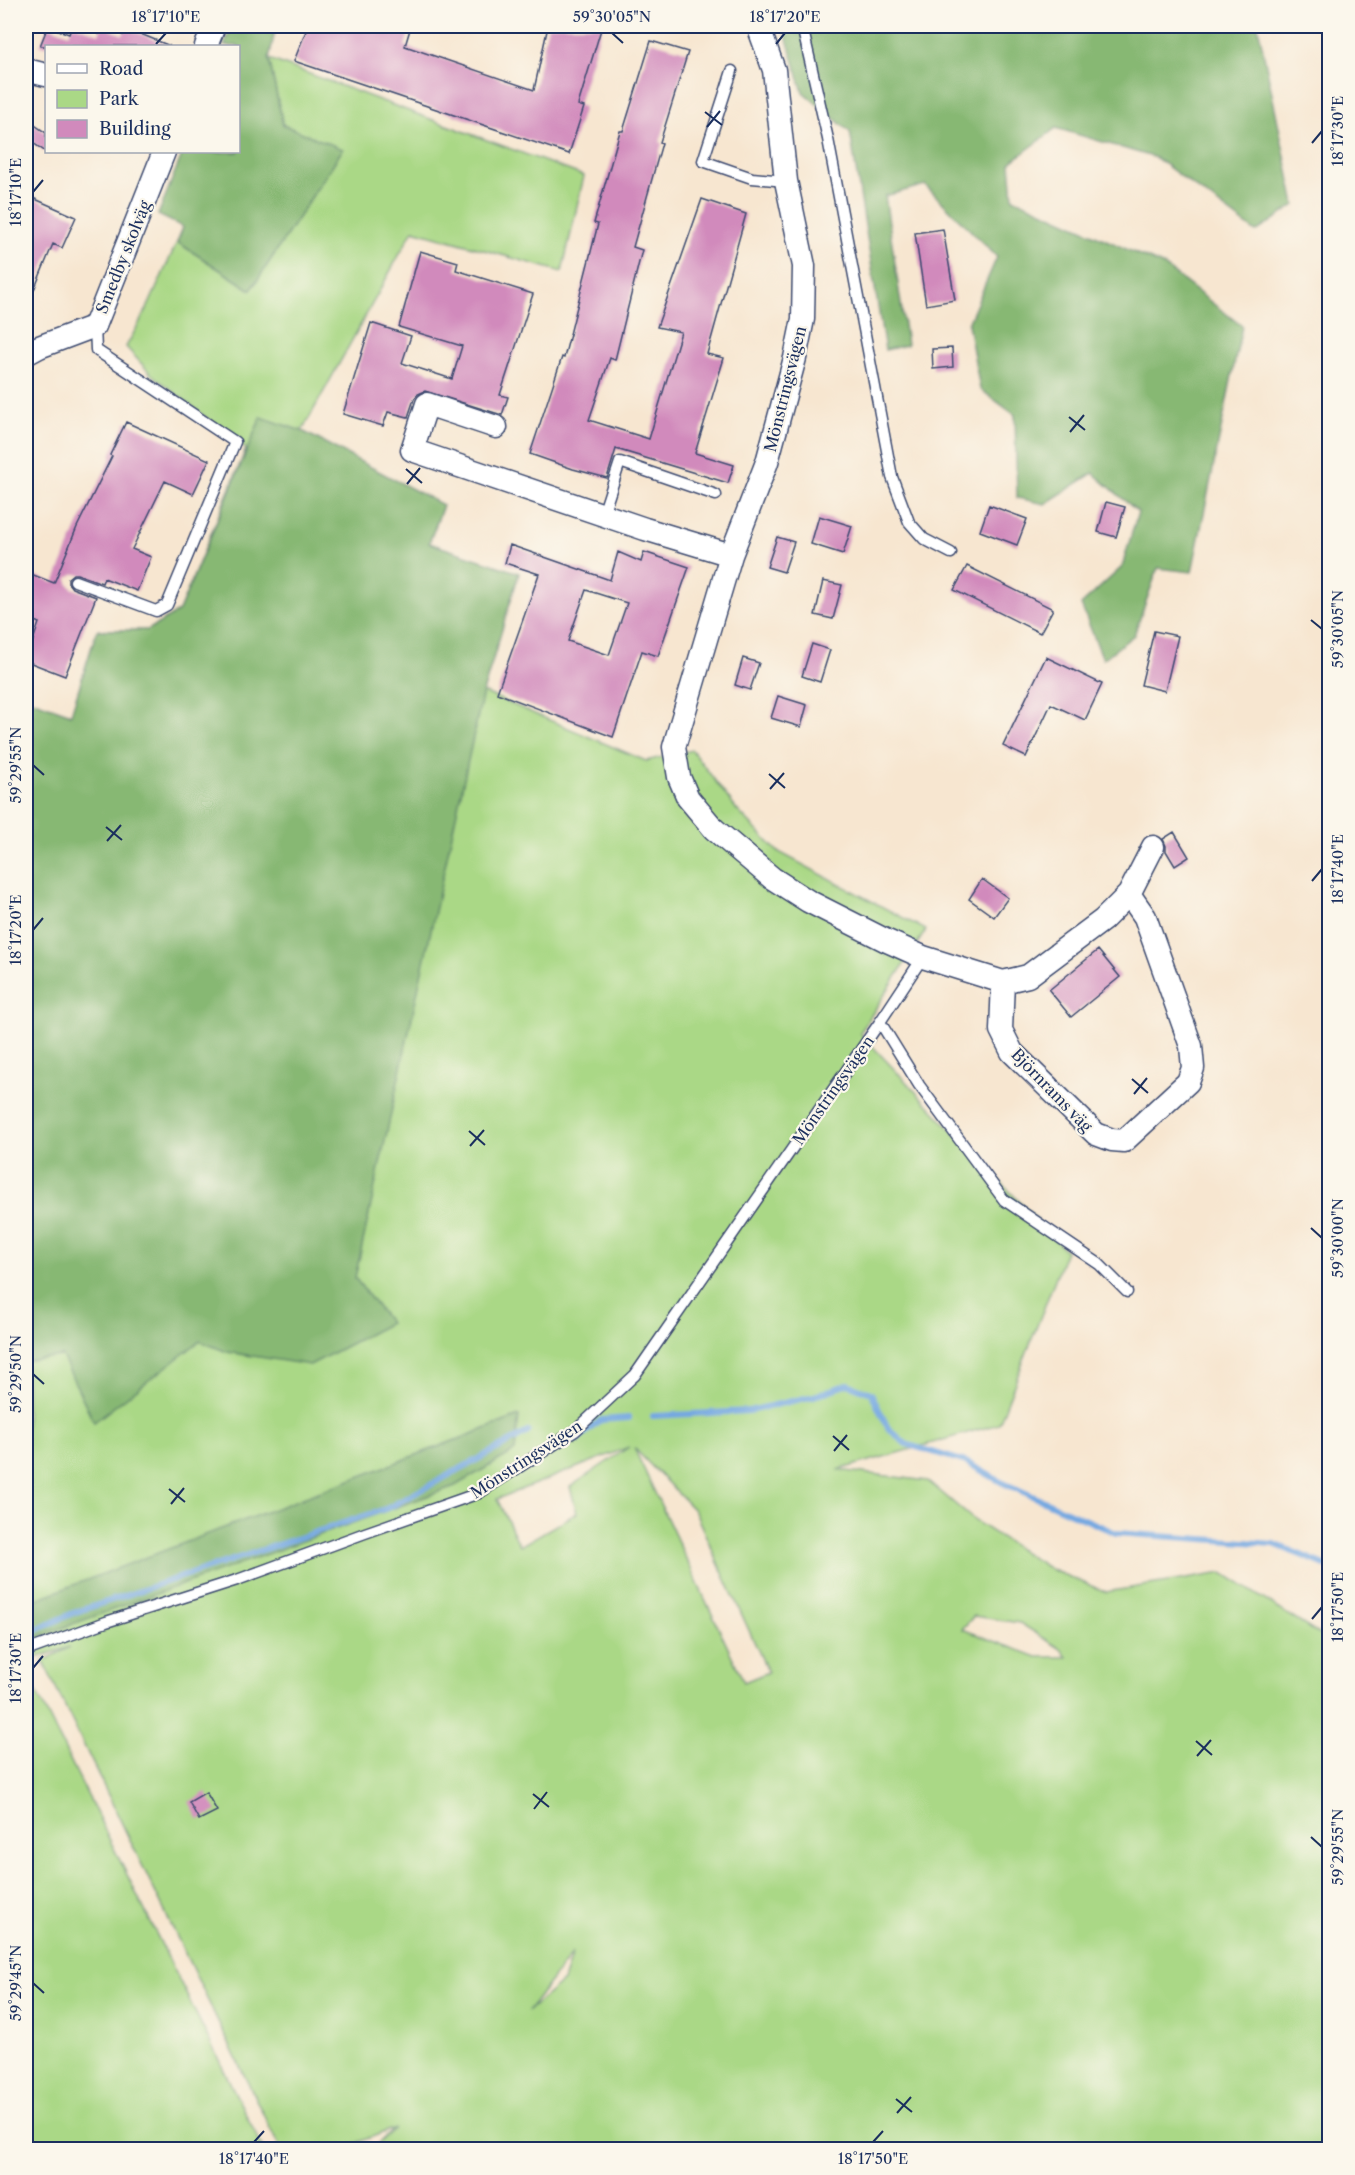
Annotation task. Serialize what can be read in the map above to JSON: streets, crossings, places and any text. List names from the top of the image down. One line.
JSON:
{"streets":{"street":["Smedby skolväg","Mönstringsvägen","Björnrams väg"]},"crossings":[["Mönstringsvägen","Björnrams väg"]],"legend":["Road","Park","Building"],"coordinates":["18°17'10\"E","59°30'05\"N","18°17'20\"E","18°17'30\"E","59°29'55\"N","18°17'40\"E","59°30'00\"N","59°29'50\"N","18°17'50\"E","59°29'45\"N"]}
